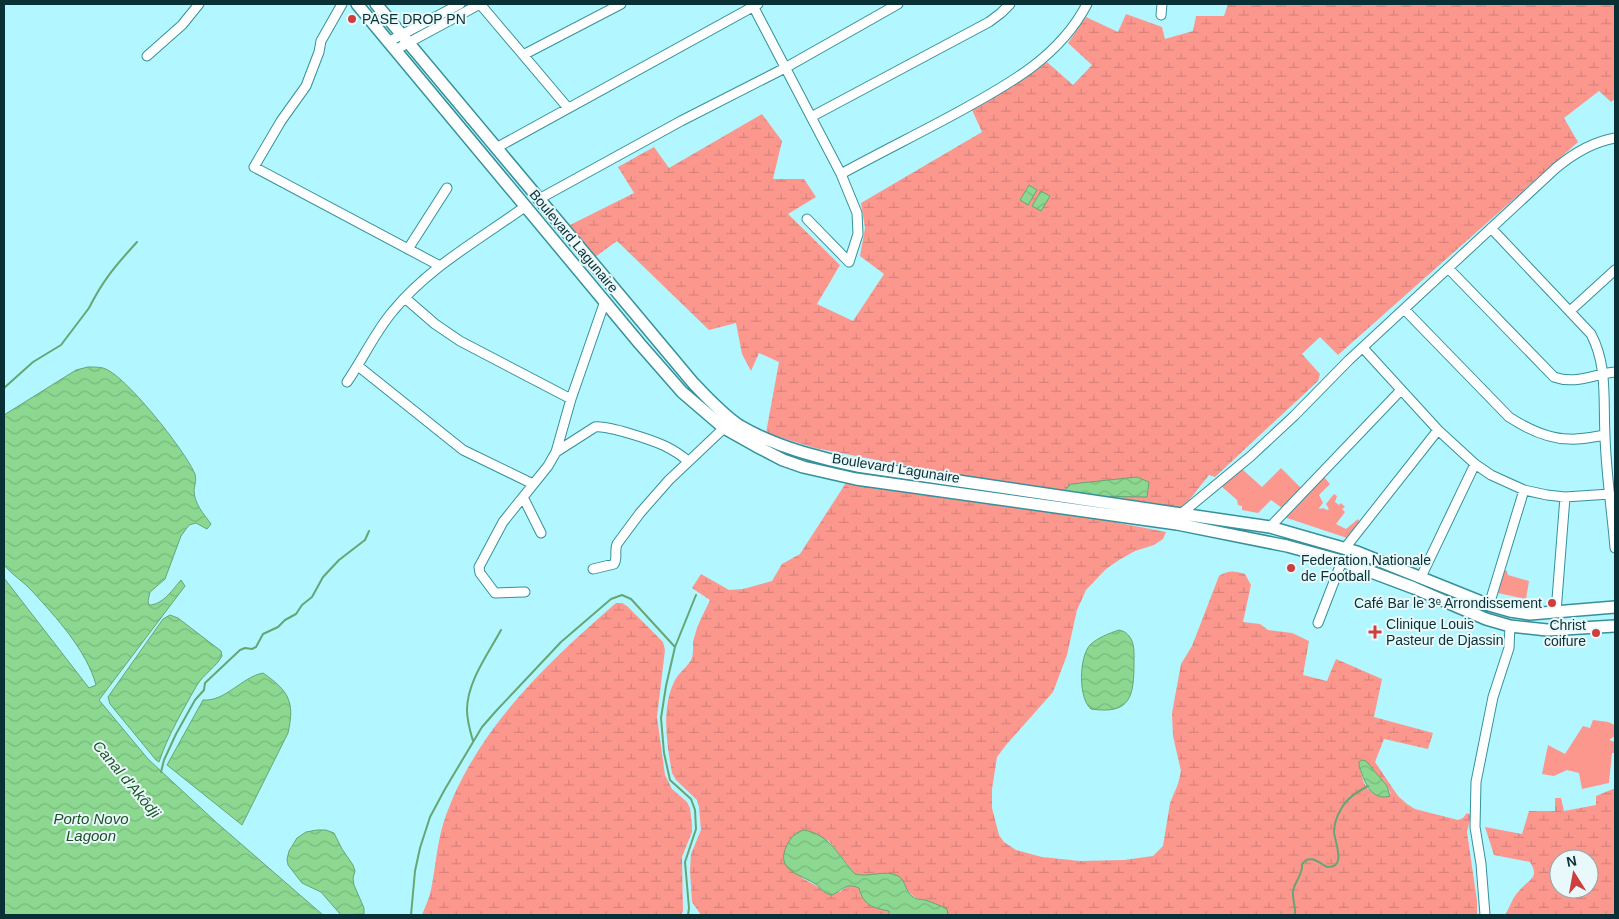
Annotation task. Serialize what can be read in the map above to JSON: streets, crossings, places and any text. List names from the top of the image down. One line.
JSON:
{"streets":{"main road":["Boulevard Lagunaire"]},"water":["Canal d'Akôdji","Porto Novo Lagoon"],"places":{"other":["PASE DROP PN","Federation Nationale de Football","Café Bar le 3ᵉ Arrondissement","Christ coifure"],"health":["Clinique Louis Pasteur de Djassin"]},"north":"top"}
